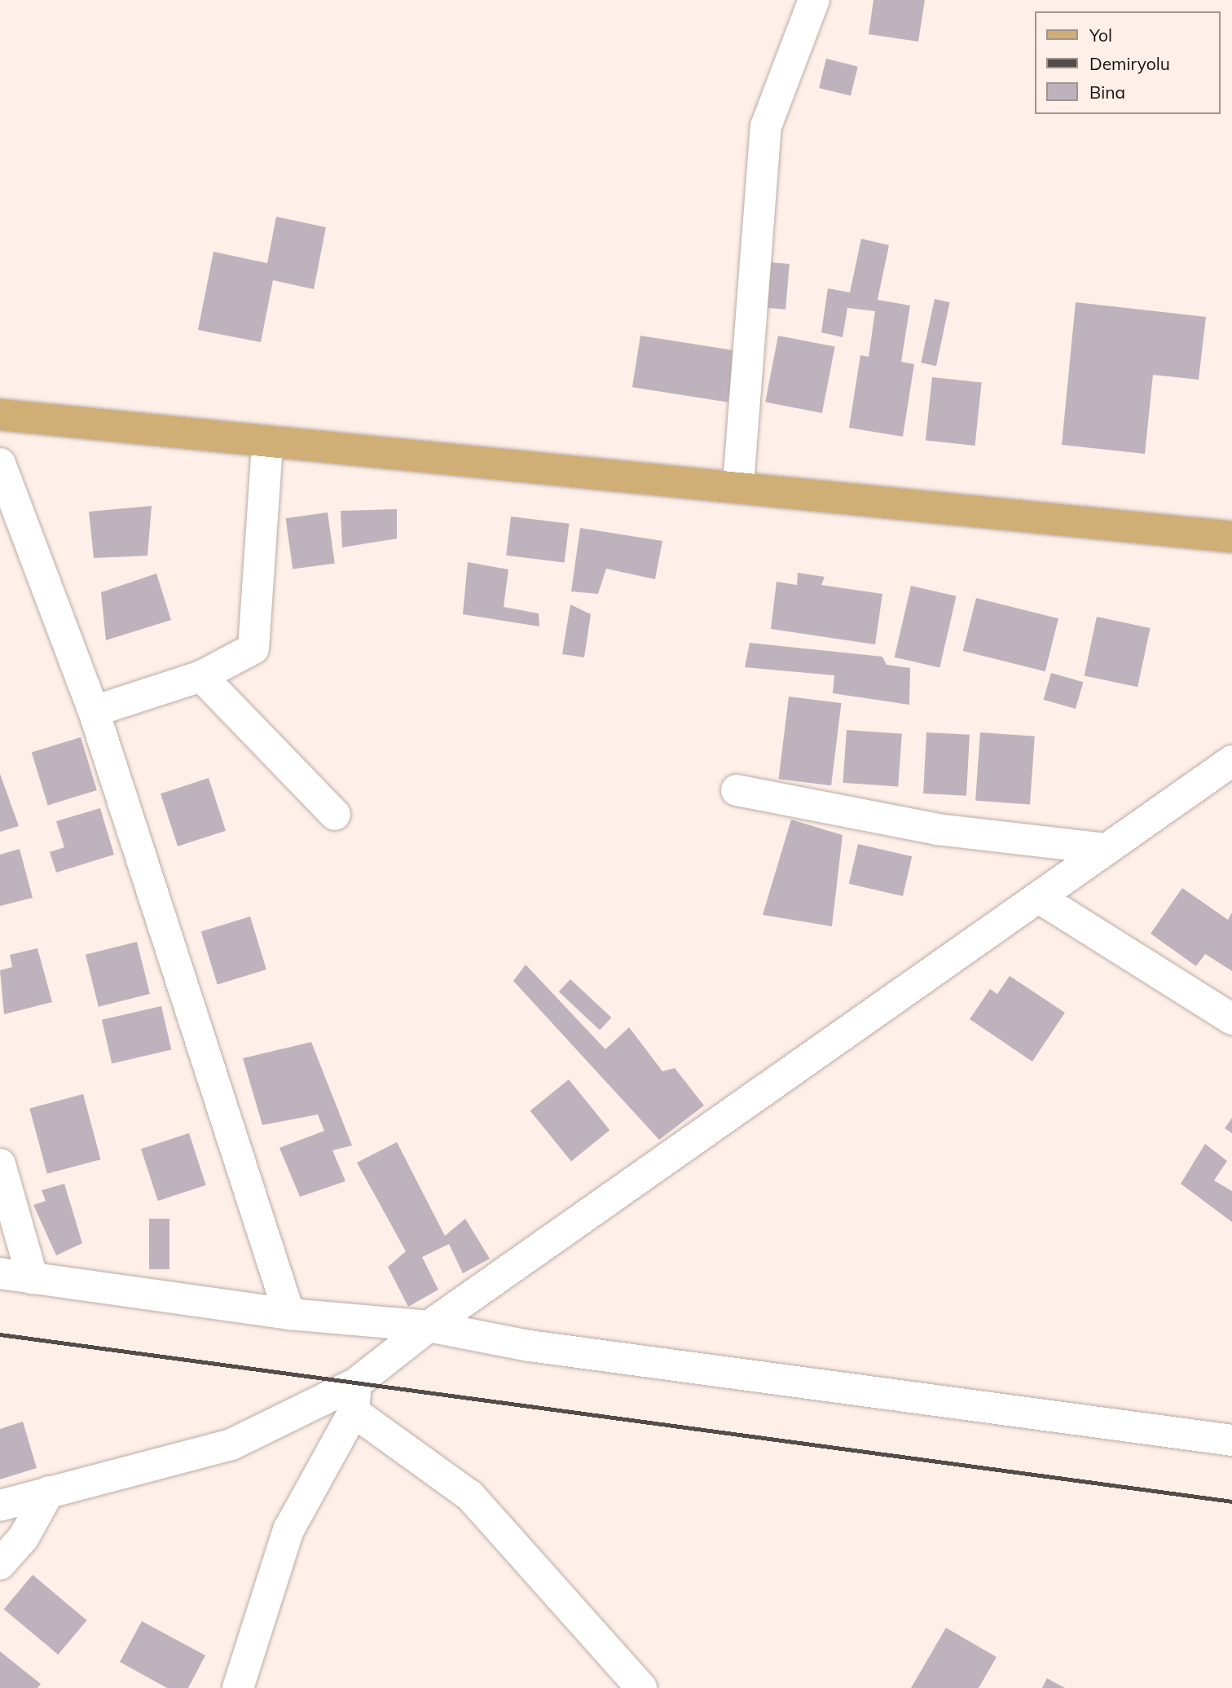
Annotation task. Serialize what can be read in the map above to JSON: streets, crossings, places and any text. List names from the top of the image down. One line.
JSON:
{"legend":["Yol","Demiryolu","Bina"]}
